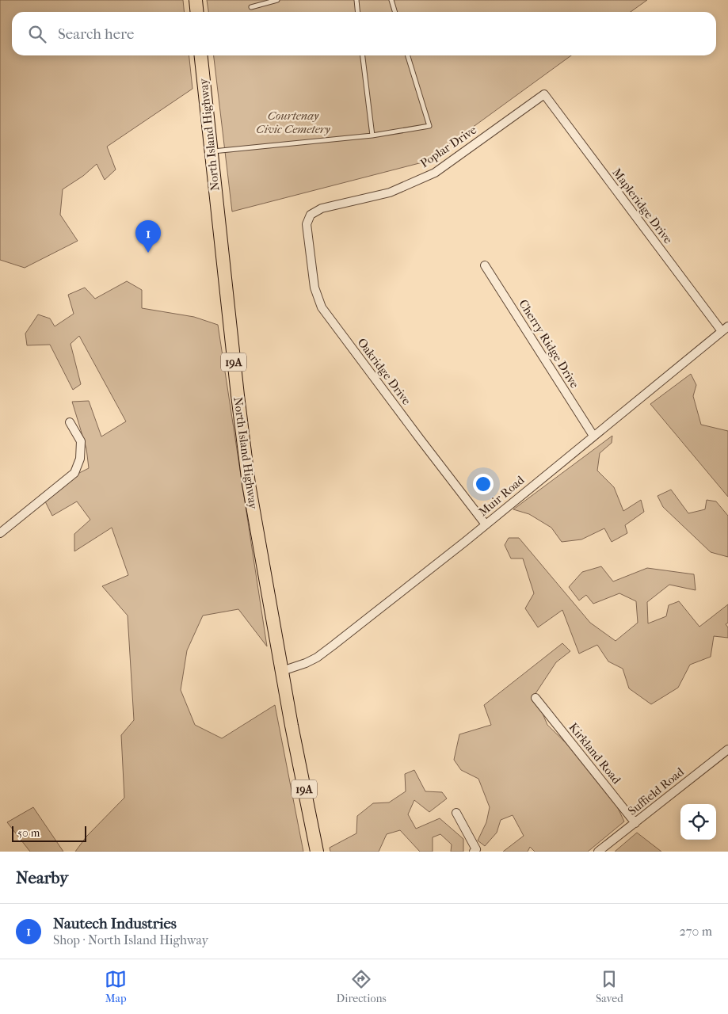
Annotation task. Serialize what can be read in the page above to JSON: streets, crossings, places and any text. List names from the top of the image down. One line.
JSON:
{"streets":{"main road":["North Island Highway","19A"],"street":["Poplar Drive","Mapleridge Drive","Cherry Ridge Drive","Oakridge Drive","Muir Road","Kirkland Road","Suffield Road"]},"crossings":[["North Island Highway","Muir Road"],["Poplar Drive","Mapleridge Drive"],["Poplar Drive","Oakridge Drive"],["Mapleridge Drive","Muir Road"],["Cherry Ridge Drive","Muir Road"],["Oakridge Drive","Muir Road"],["Kirkland Road","Suffield Road"]],"parks":["Courtenay Civic Cemetery"],"scale_bar":"50 m","page":{"search":"Search here","pins":"1","scale":"50 m","heading":"Nearby","list":[{"mark":"1","name":"Nautech Industries","note":"Shop · North Island Highway","value":"270 m"}],"nav":["Map","Directions","Saved"]}}
